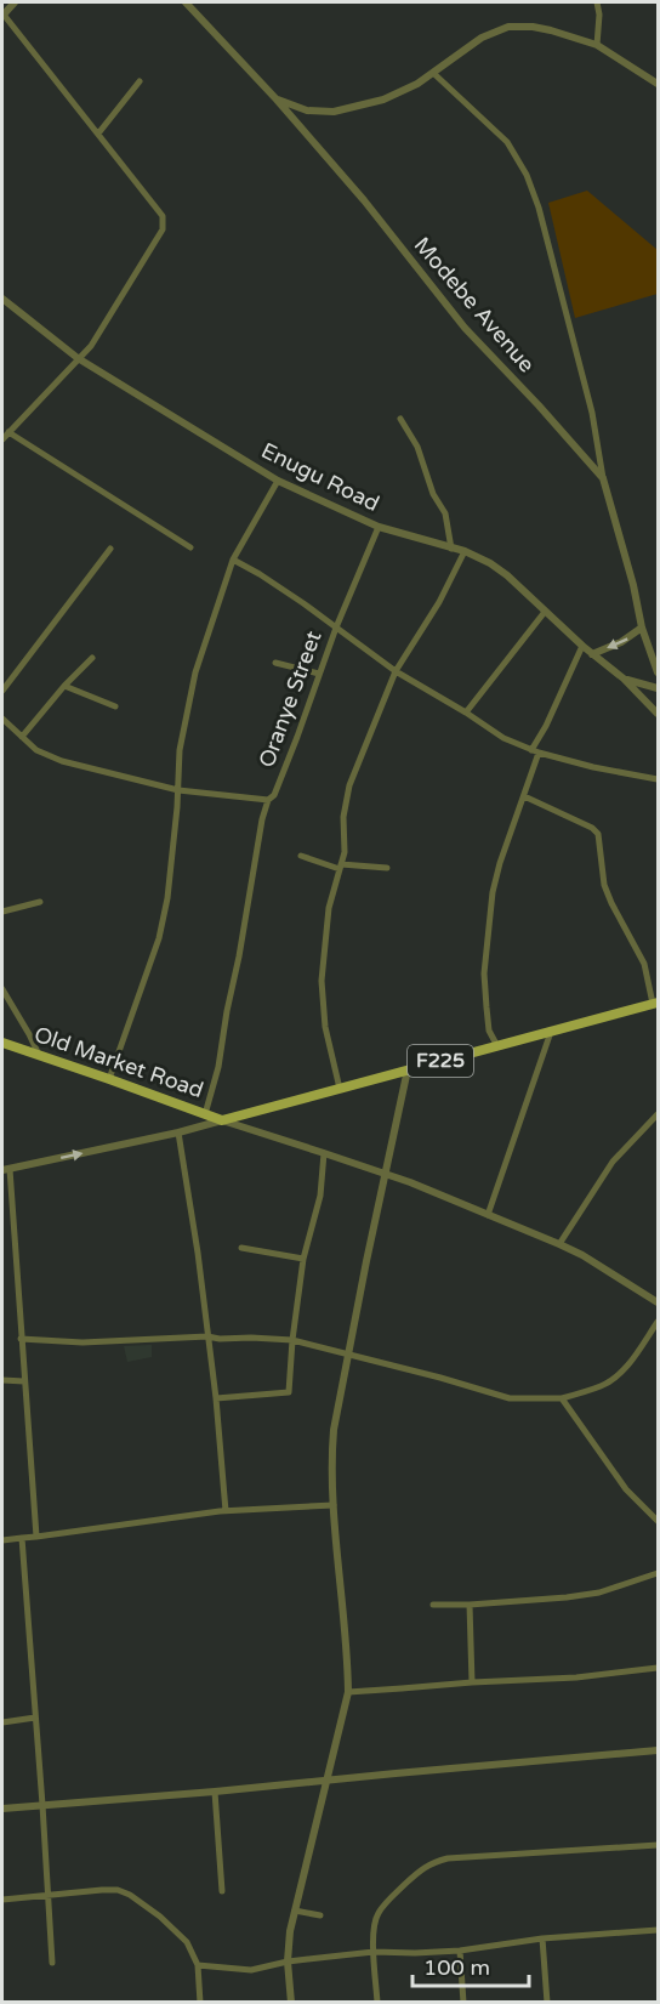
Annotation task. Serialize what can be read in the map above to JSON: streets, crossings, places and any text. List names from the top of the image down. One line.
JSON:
{"streets":{"main road":["F225","Old Market Road"],"street":["Modebe Avenue","Enugu Road","Oranye Street"]},"crossings":[["Enugu Road","Oranye Street"],["F225","Old Market Road"]],"scale_bar":"100 m"}
